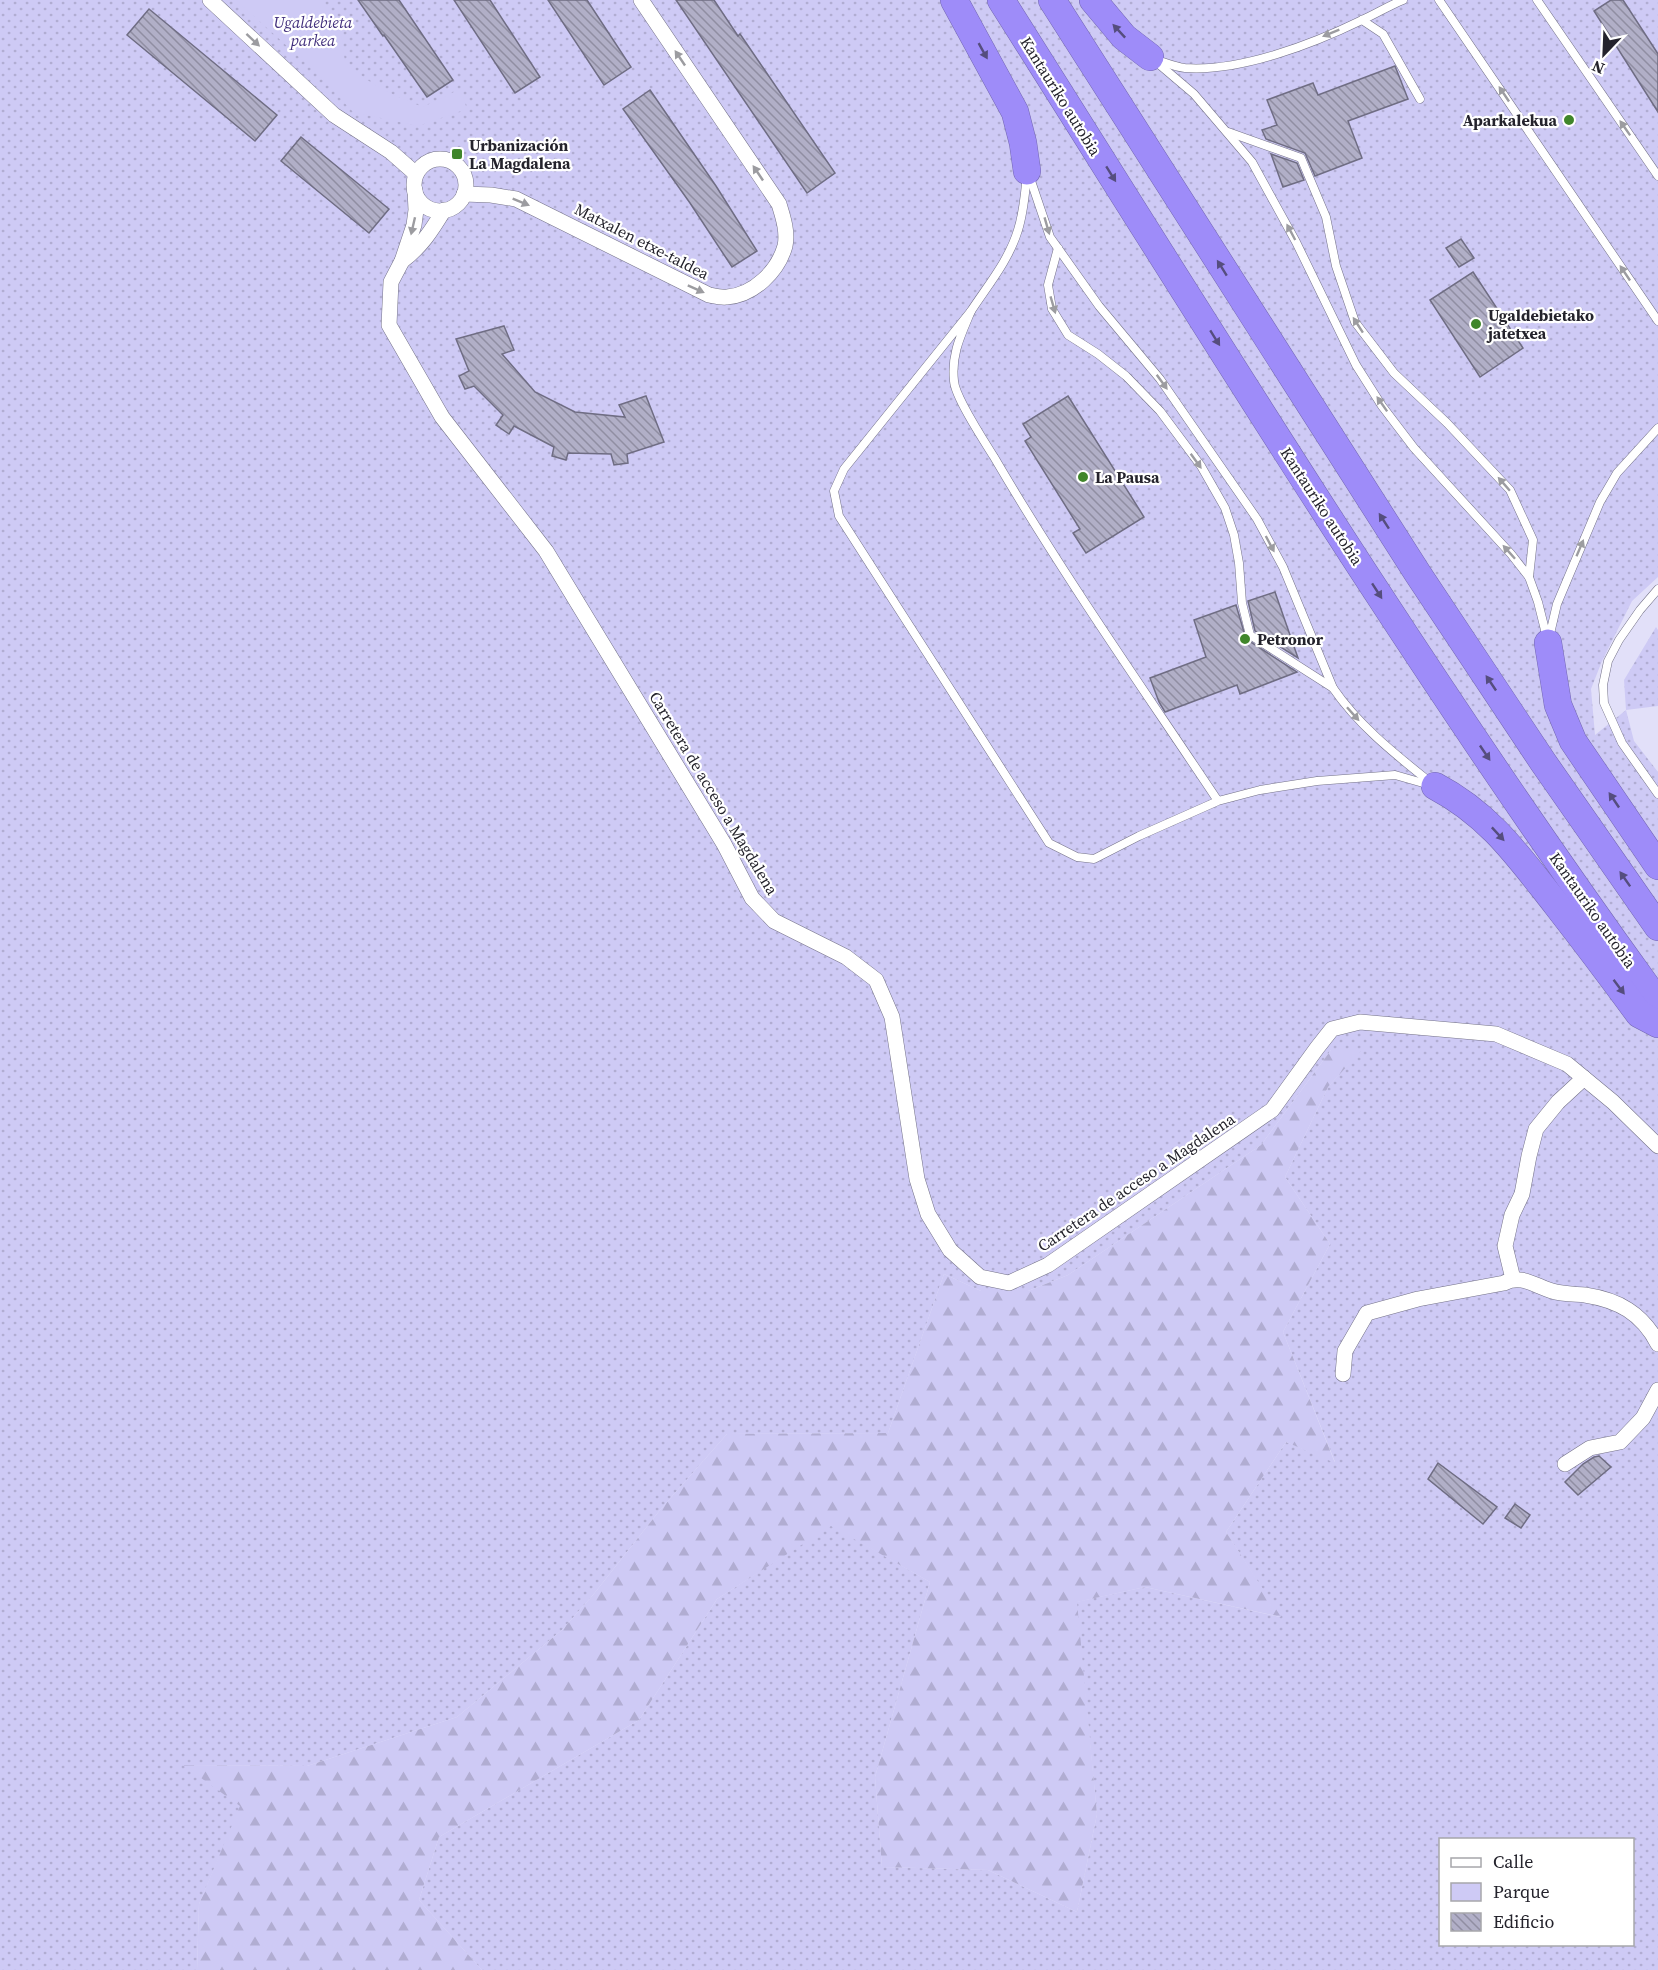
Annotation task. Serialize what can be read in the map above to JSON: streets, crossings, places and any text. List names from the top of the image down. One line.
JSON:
{"streets":{"highway":["Kantauriko autobia"],"street":["Matxalen etxe-taldea","Carretera de acceso a Magdalena"]},"crossings":[["Matxalen etxe-taldea","Carretera de acceso a Magdalena"]],"parks":["Ugaldebieta parkea"],"places":{"other":["Aparkalekua","Ugaldebietako jatetxea","La Pausa","Petronor"],"transit":["Urbanización La Magdalena"]},"legend":["Calle","Parque","Edificio"],"north":"bottom left"}
